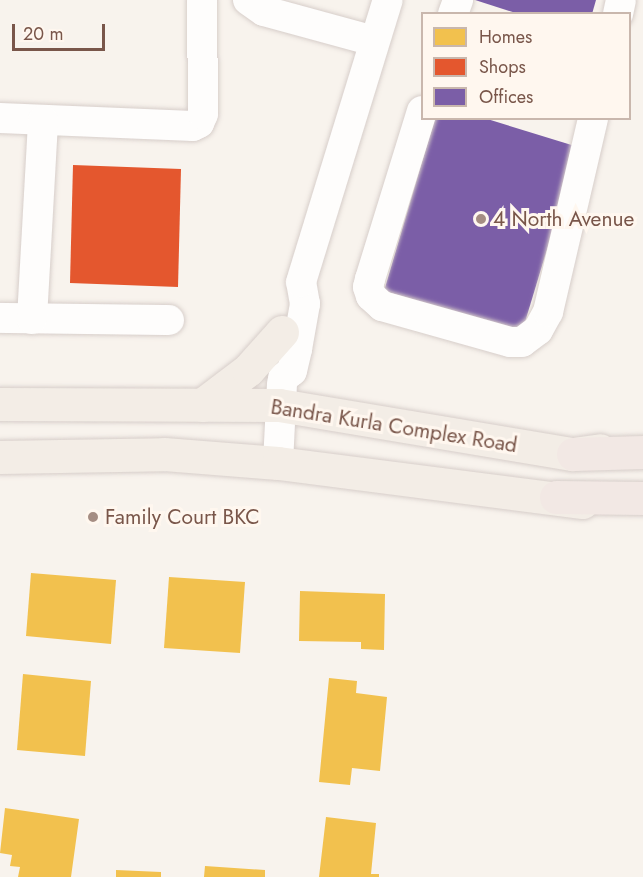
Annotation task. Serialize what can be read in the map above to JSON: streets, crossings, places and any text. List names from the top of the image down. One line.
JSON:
{"streets":{"main road":["Bandra Kurla Complex Road"]},"places":["4 North Avenue","Family Court BKC"],"legend":["Homes","Shops","Offices"],"scale_bar":"20 m"}
